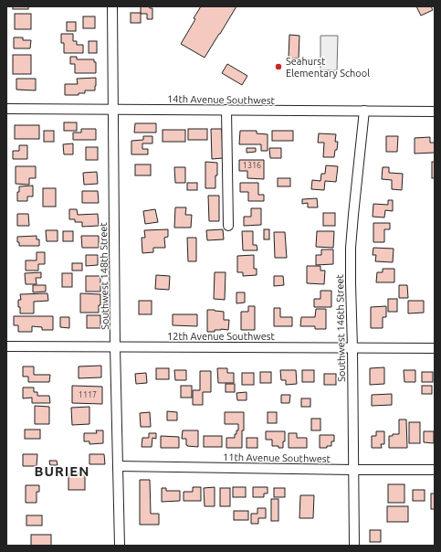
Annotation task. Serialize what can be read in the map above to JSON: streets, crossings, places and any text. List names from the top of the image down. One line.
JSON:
{"streets":{"street":["14th Avenue Southwest","Southwest 148th Street","Southwest 146th Street","12th Avenue Southwest","11th Avenue Southwest"]},"crossings":[["14th Avenue Southwest","Southwest 148th Street"],["14th Avenue Southwest","Southwest 146th Street"],["Southwest 148th Street","12th Avenue Southwest"],["Southwest 148th Street","11th Avenue Southwest"],["Southwest 146th Street","12th Avenue Southwest"],["Southwest 146th Street","11th Avenue Southwest"]],"districts":["BURIEN"],"places":["Seahurst Elementary School"],"house_numbers":["1316","1117"]}
